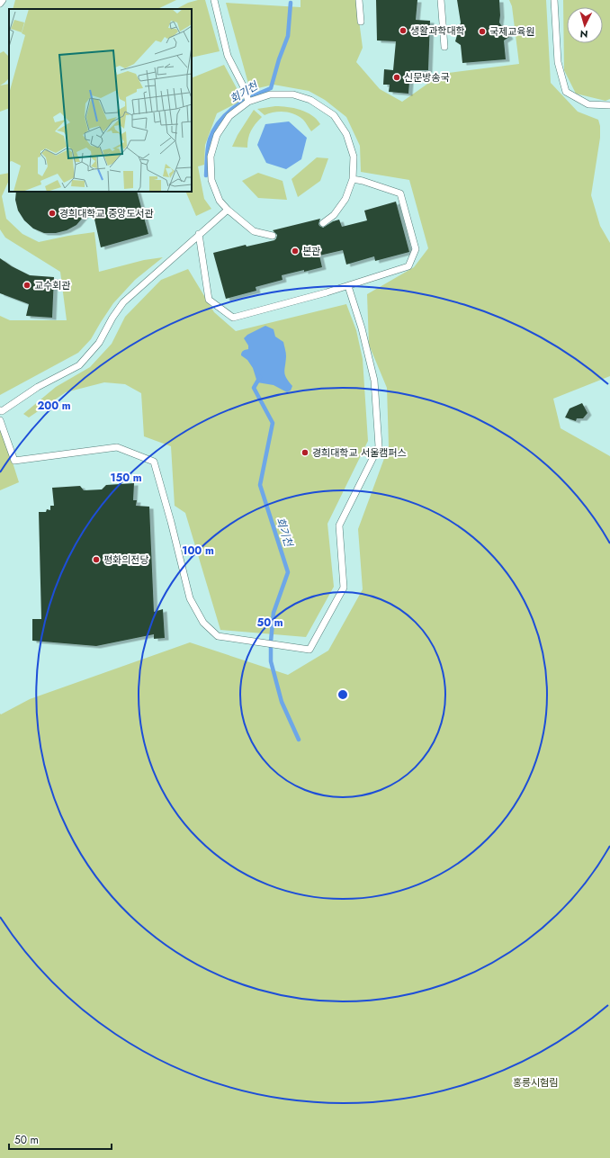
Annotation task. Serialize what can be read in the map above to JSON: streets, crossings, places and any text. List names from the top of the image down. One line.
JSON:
{"water":["회기천"],"parks":["홍릉시험림"],"places":["생활과학대학","국제교육원","신문방송국","경희대학교 중앙도서관","본관","교수회관","경희대학교 서울캠퍼스","평화의전당"],"scale_bar":"50 m","north":"bottom","rings":["200 m","150 m","100 m","50 m"]}
